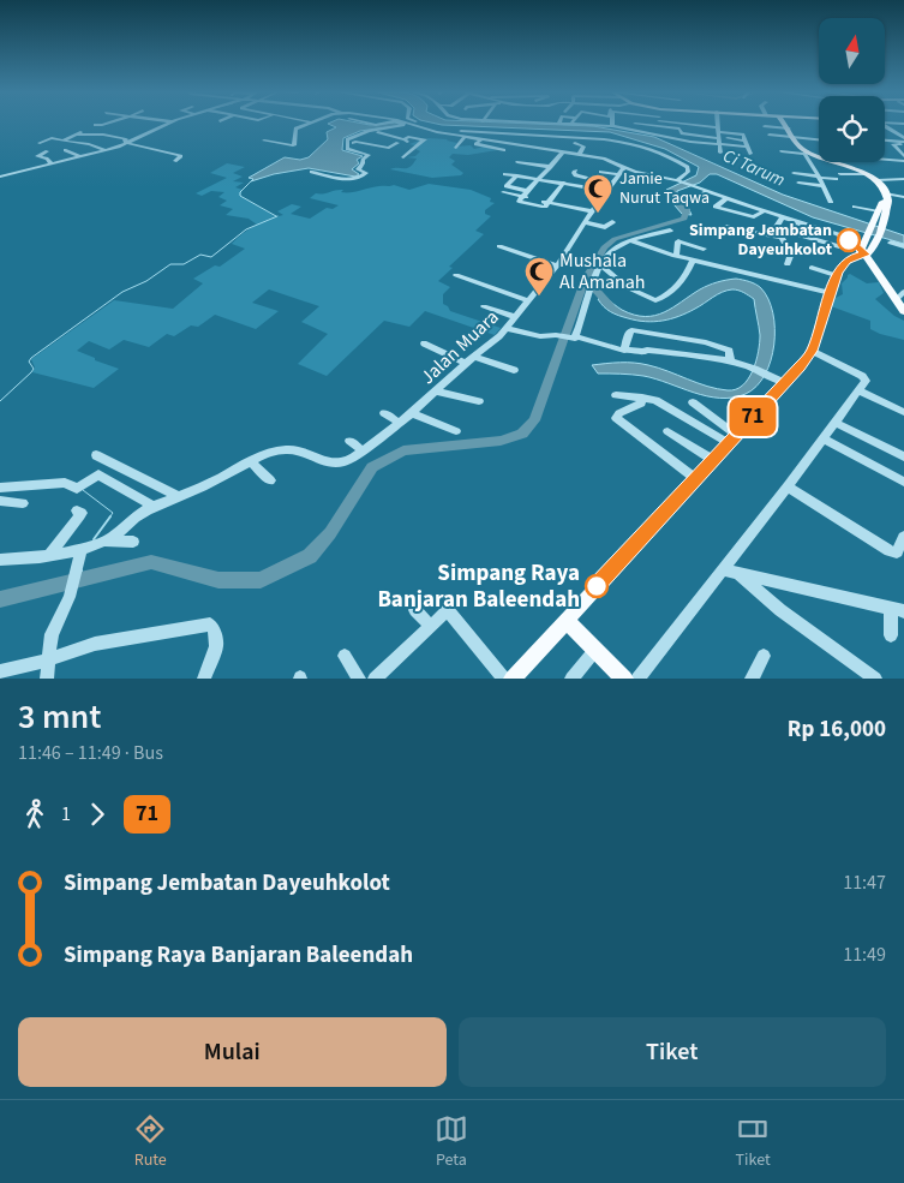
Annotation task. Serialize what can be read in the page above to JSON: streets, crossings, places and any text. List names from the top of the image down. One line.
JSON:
{"streets":{"street":["Jalan Muara"]},"water":["Ci Tarum"],"places":{"mosque":["Jamie Nurut Taqwa","Mushala Al Amanah"],"other":["Simpang Jembatan Dayeuhkolot","Simpang Raya Banjaran Baleendah"]},"lines":["bus line 71"],"north":"top","page":{"on_map":"71","heading":["3 mnt","11:46 – 11:49 · Bus","Rp 16,000"],"legs":["1","71"],"list":[{"name":"Simpang Jembatan Dayeuhkolot","value":"11:47"},{"name":"Simpang Raya Banjaran Baleendah","value":"11:49"}],"buttons":["Mulai","Tiket"],"tabs":["Rute","Peta","Tiket"]}}
